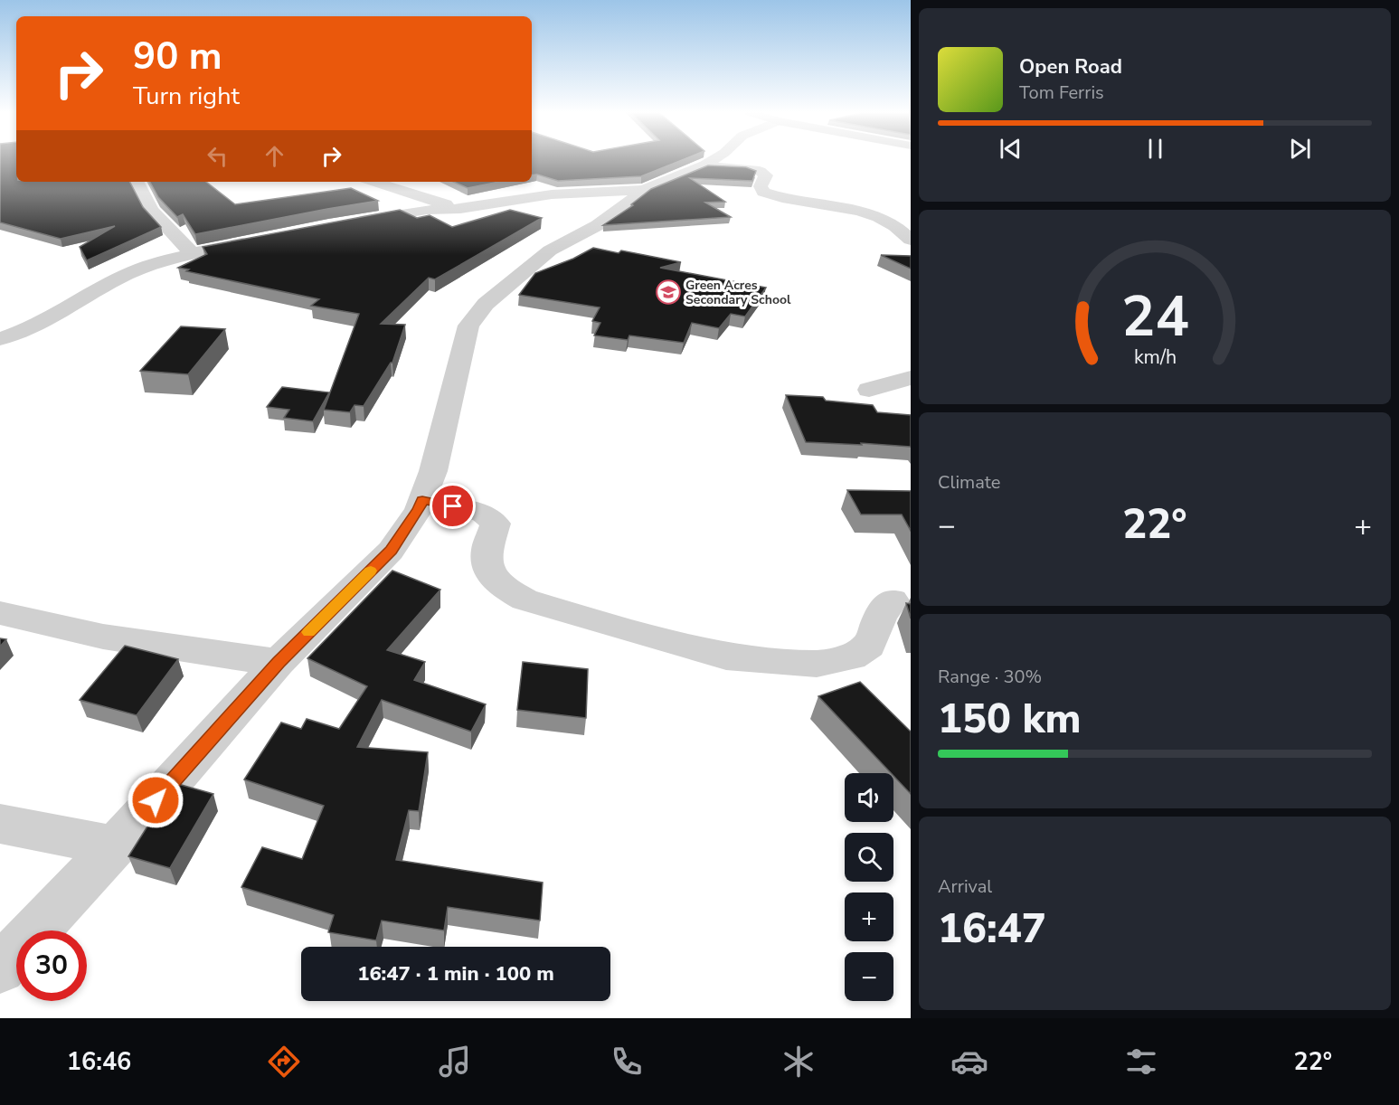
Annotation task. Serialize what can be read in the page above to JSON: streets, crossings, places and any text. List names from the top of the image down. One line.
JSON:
{"places":{"school or university":["Green Acres Secondary School"]},"page":{"turn":["90 m","Turn right"],"song":["Open Road","Tom Ferris"],"tile":["Climate",["Range · 30%","150 km"],["Arrival","16:47"]],"heat":["−","22°","+"],"map_buttons":["+","−"],"limit":"30","trip":"16:47 · 1 min · 100 m","tabs":["16:46","22°"],"gauge":["24","km/h"]}}
